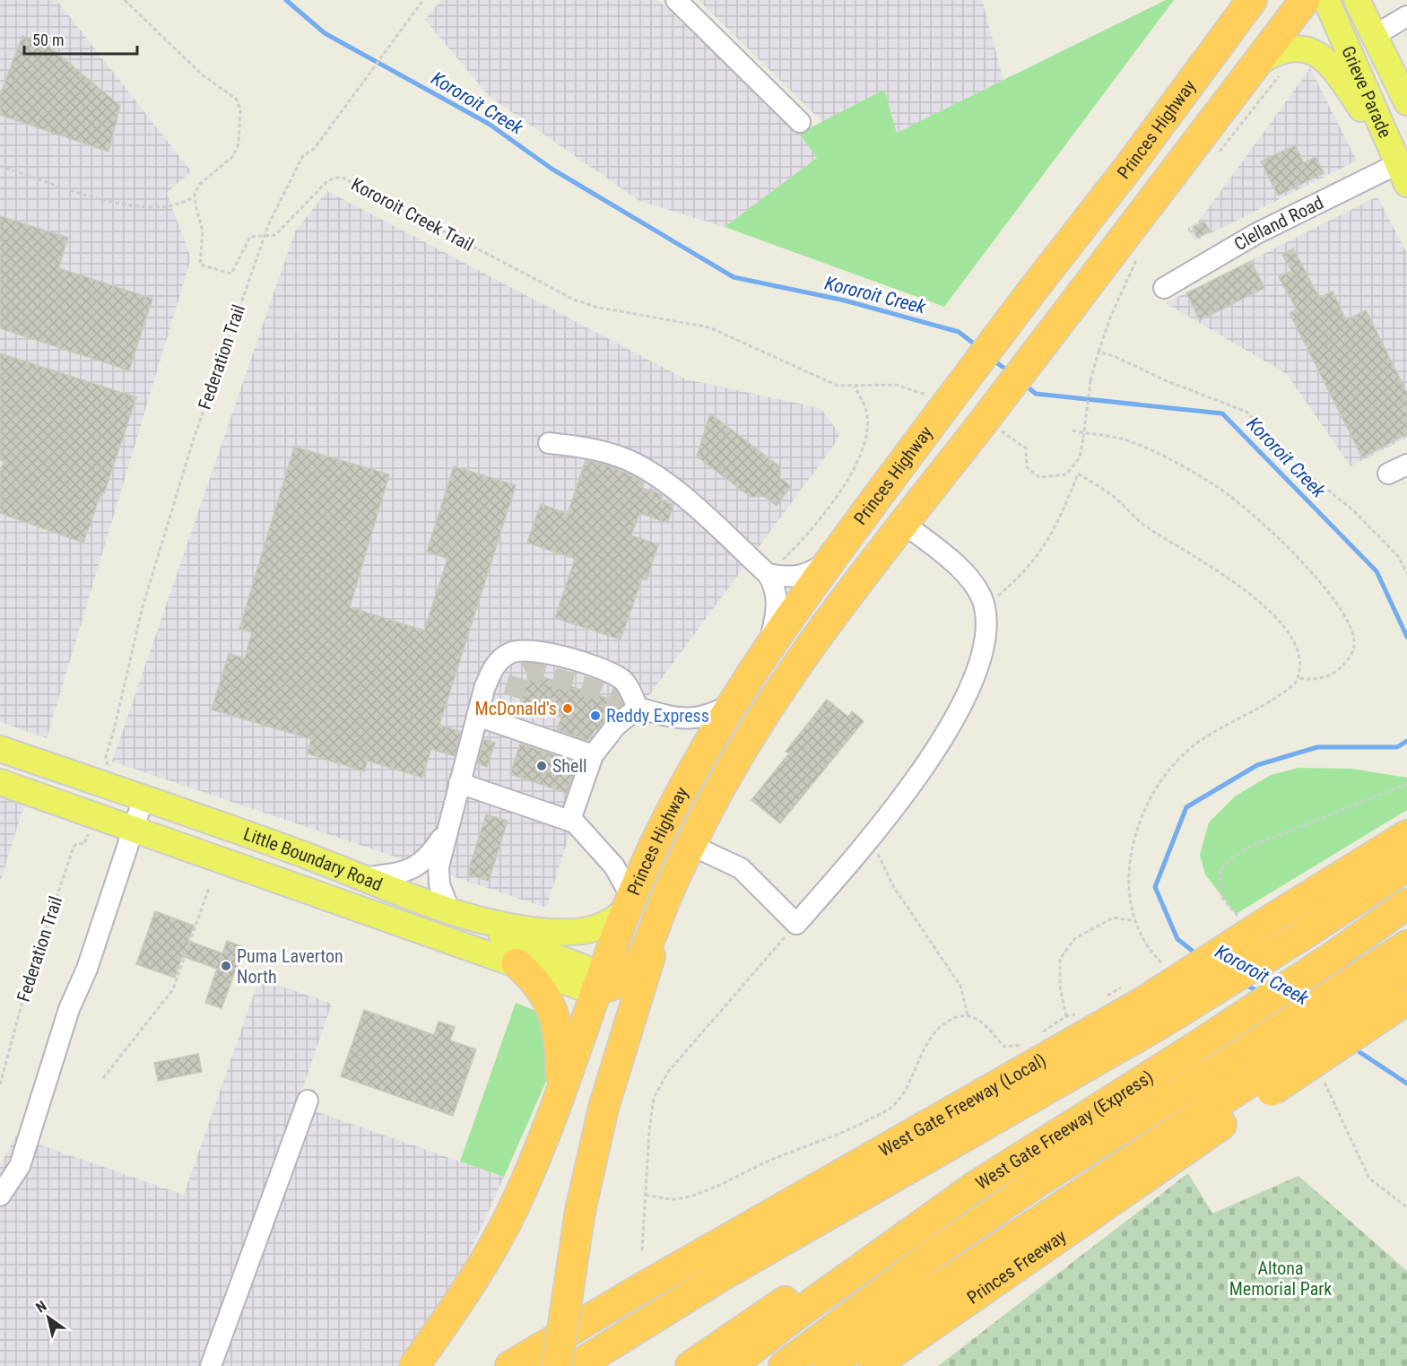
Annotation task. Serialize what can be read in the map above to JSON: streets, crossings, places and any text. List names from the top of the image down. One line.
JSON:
{"streets":{"highway":["Princes Highway","West Gate Freeway (Local)","West Gate Freeway (Express)","Princes Freeway"],"main road":["Grieve Parade","Little Boundary Road"],"street":["Clelland Road"],"path":["Kororoit Creek Trail","Federation Trail"]},"crossings":[["Grieve Parade","Clelland Road"],["Princes Highway","Little Boundary Road"],["Kororoit Creek Trail","Federation Trail"]],"water":["Kororoit Creek"],"parks":["Altona Memorial Park"],"places":["McDonald's","Reddy Express","Shell","Puma Laverton North"],"scale_bar":"50 m","north":"top left"}
